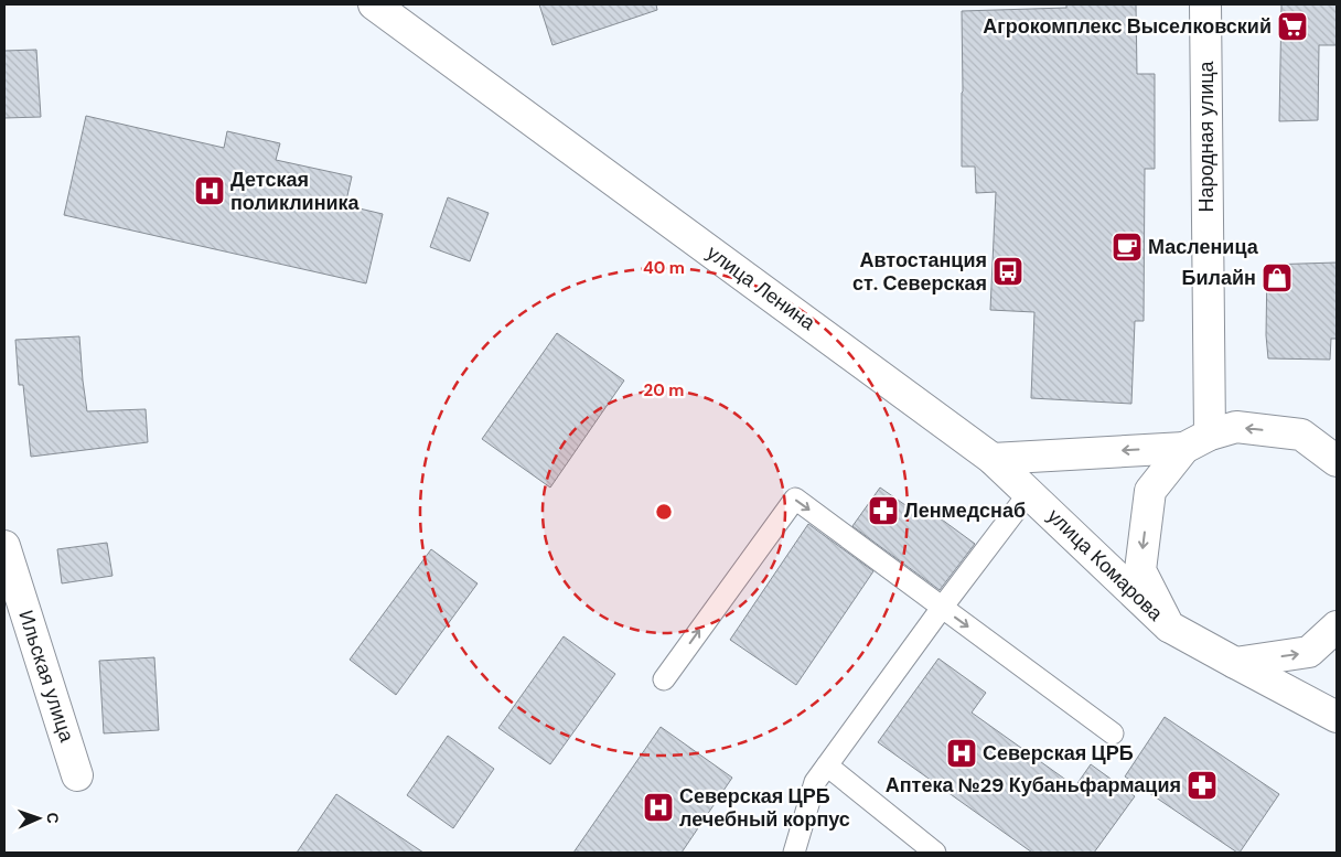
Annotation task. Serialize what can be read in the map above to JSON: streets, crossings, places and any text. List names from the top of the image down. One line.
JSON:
{"streets":{"street":["Народная улица","улица Ленина","улица Комарова","Ильская улица"]},"crossings":[["улица Ленина","улица Комарова"]],"places":{"supermarket":["Агрокомплекс Выселковский"],"hospital":["Детская поликлиника","Северская ЦРБ","Северская ЦРБ лечебный корпус"],"cafe":["Масленица"],"bus stop":["Автостанция ст. Северская"],"shop":["Билайн"],"pharmacy":["Ленмедснаб","Аптека №29 Кубаньфармация"]},"north":"right","rings":["40 m","20 m"]}
